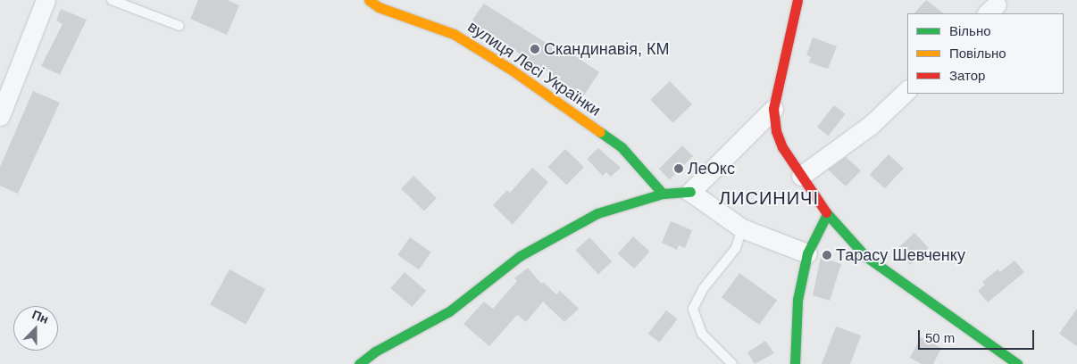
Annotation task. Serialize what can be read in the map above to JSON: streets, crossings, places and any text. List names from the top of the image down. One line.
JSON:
{"streets":{"street":["вулиця Лесі Українки"]},"districts":["ЛИСИНИЧІ"],"places":["Скандинавія, КМ","ЛеОкс","Тарасу Шевченку"],"legend":["Вільно","Повільно","Затор"],"scale_bar":"50 m","north":"top"}
